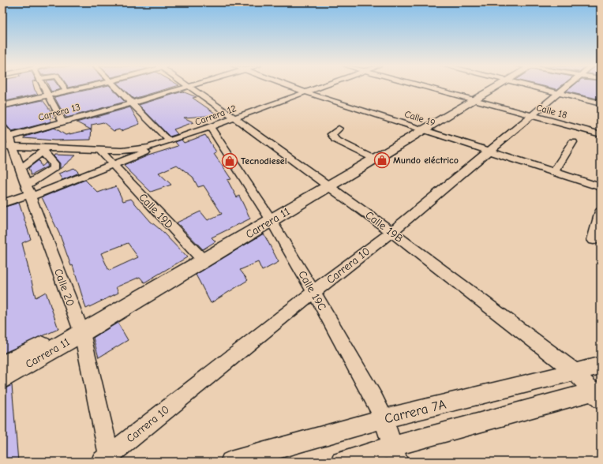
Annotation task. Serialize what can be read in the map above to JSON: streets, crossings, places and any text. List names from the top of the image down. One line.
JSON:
{"streets":{"main road":["Carrera 11"],"street":["Calle 18","Carrera 13","Carrera 12","Calle 19","Calle 19D","Calle 19B","Carrera 10","Calle 20","Calle 19C","Carrera 7A"]},"crossings":[["Calle 18","Carrera 11"],["Calle 18","Carrera 10"],["Carrera 13","Calle 20"],["Carrera 12","Calle 19"],["Carrera 12","Calle 19B"],["Carrera 12","Calle 19C"],["Calle 19","Carrera 11"],["Calle 19","Carrera 10"],["Calle 19D","Carrera 11"],["Carrera 11","Calle 19B"],["Carrera 11","Calle 20"],["Carrera 11","Calle 19C"],["Calle 19B","Carrera 10"],["Calle 19B","Carrera 7A"],["Carrera 10","Calle 20"],["Carrera 10","Calle 19C"],["Calle 19C","Carrera 7A"]],"places":{"shop":["Mundo eléctrico","Tecnodiesel"]}}
